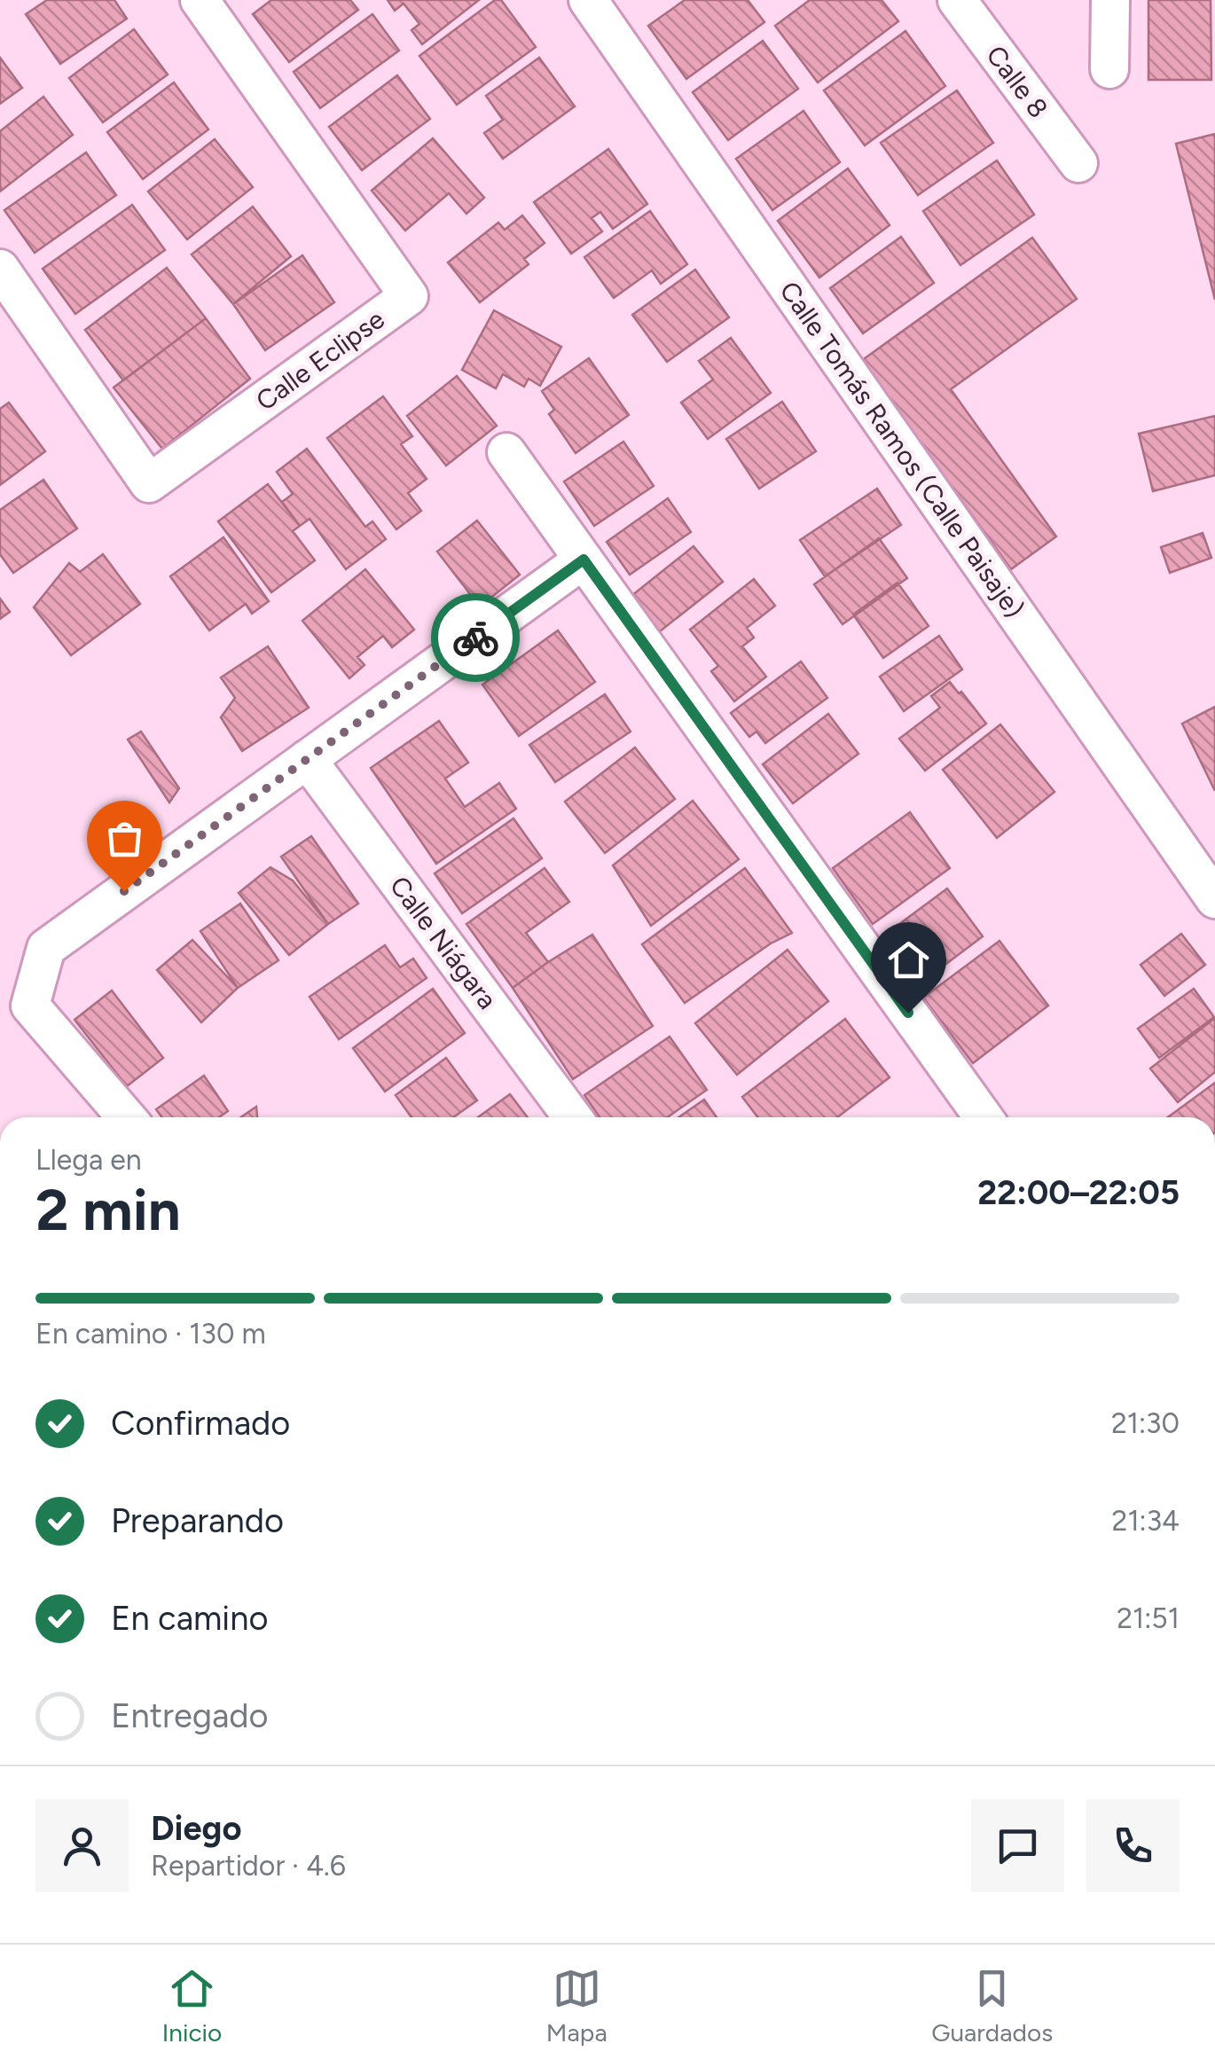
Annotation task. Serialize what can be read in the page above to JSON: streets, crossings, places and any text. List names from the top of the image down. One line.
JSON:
{"streets":{"street":["Calle 8","Calle Eclipse","Calle Tomás Ramos (Calle Paisaje)","Calle Niágara"]},"page":{"heading":["2 min","Llega en","22:00–22:05"],"panel":["Diego","Repartidor · 4.6"],"bar":"En camino · 130 m","list":[["Confirmado","21:30"],["Preparando","21:34"],["En camino","21:51"],"Entregado"],"tabs":["Inicio","Mapa","Guardados"]}}
